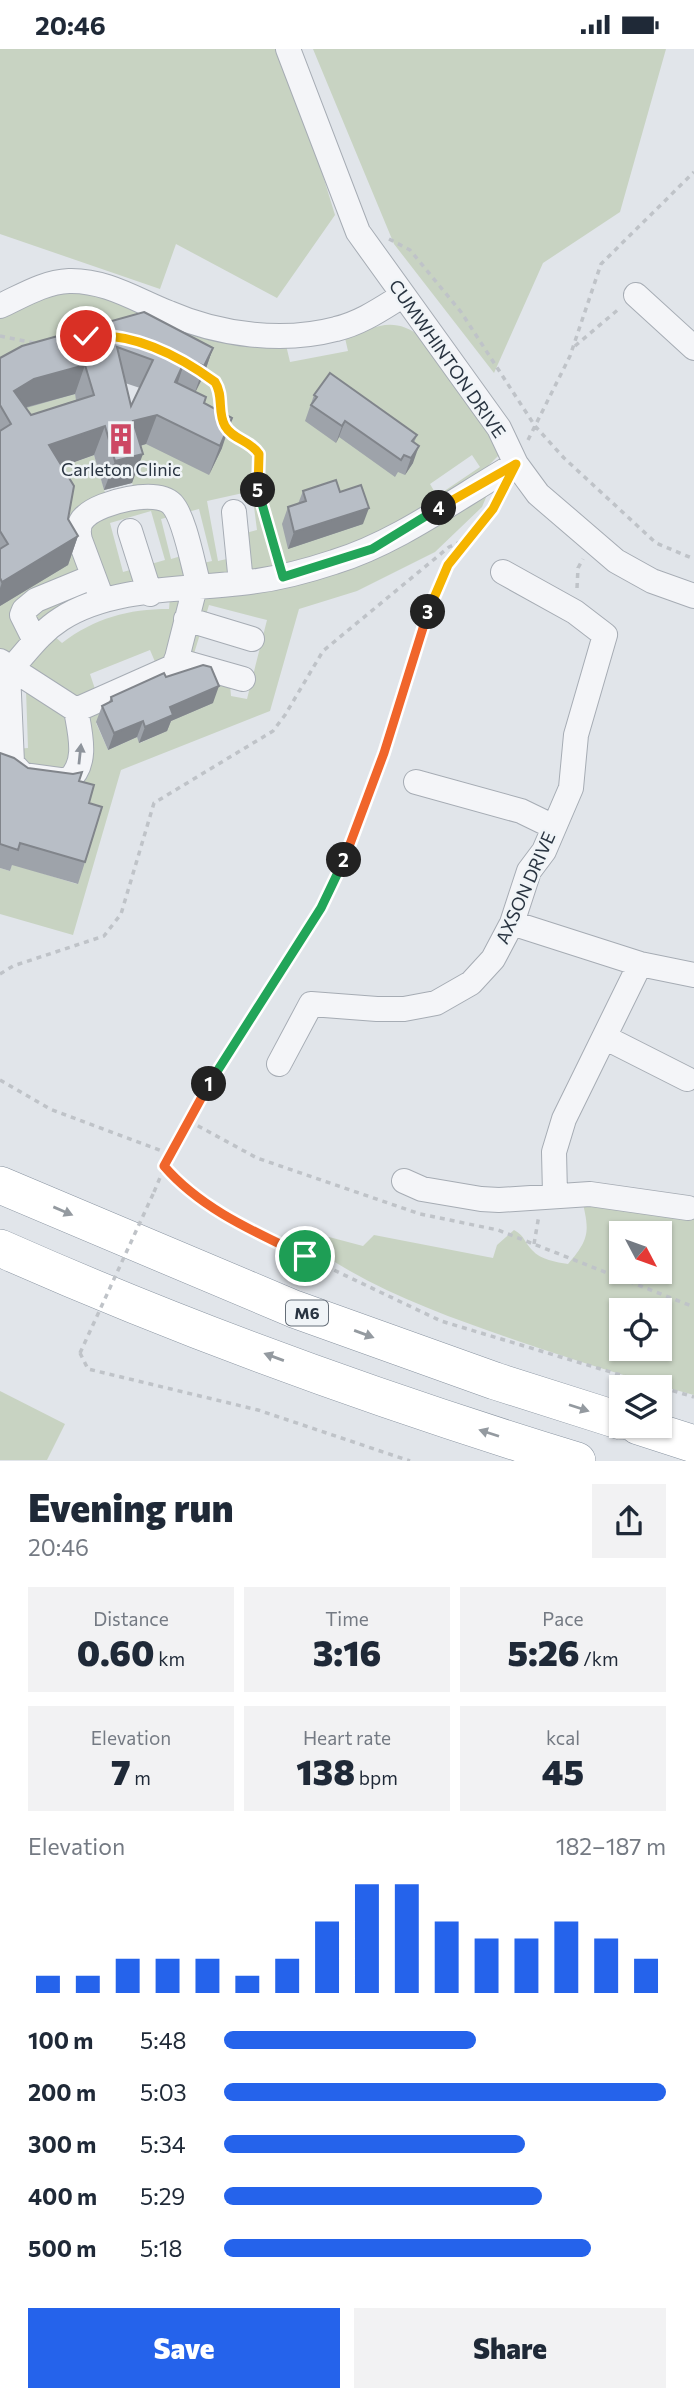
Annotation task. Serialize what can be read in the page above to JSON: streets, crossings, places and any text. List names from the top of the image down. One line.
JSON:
{"streets":{"highway":["M6"],"street":["CUMWHINTON DRIVE","AXSON DRIVE"]},"places":{"building":["Carleton Clinic"]},"north":"bottom right","page":{"status":"20:46","pins":["5","4","3","2","1"],"heading":["Evening run","20:46"],"stats":[["Distance","0.60 km"],["Time","3:16"],["Pace","5:26 /km"],["Elevation","7 m"],["Heart rate","138 bpm"],["kcal","45"]],"chart":["Elevation","182–187 m"],"list":[{"name":"100 m","note":"5:48"},{"name":"200 m","note":"5:03"},{"name":"300 m","note":"5:34"},{"name":"400 m","note":"5:29"},{"name":"500 m","note":"5:18"}],"buttons":["Save","Share"]}}
